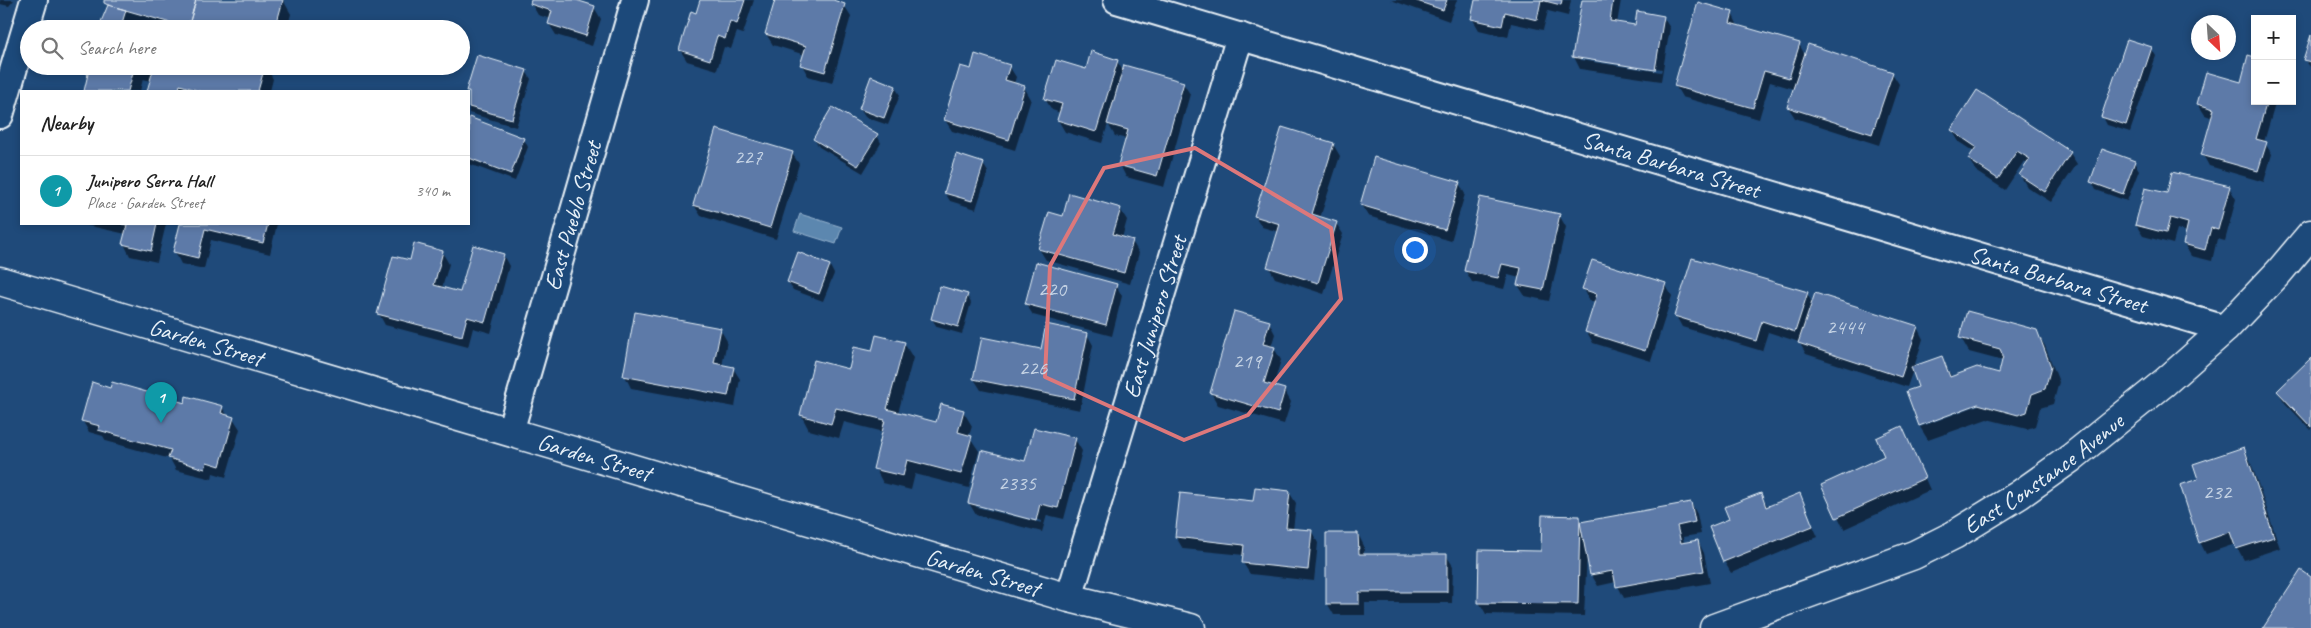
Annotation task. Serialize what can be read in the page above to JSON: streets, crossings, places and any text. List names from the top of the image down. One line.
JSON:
{"streets":{"street":["Santa Barbara Street","East Pueblo Street","East Junipero Street","Garden Street","East Constance Avenue"]},"crossings":[["Santa Barbara Street","East Junipero Street"],["Santa Barbara Street","East Constance Avenue"],["East Pueblo Street","Garden Street"],["East Junipero Street","Garden Street"]],"house_numbers":["227","220","2444","219","226","2335","232"],"north":"bottom right","page":{"map_buttons":["+","−"],"search":"Search here","heading":"Nearby","list":[{"mark":"1","name":"Junipero Serra Hall","note":"Place · Garden Street","value":"340 m"}],"pins":"1"}}
